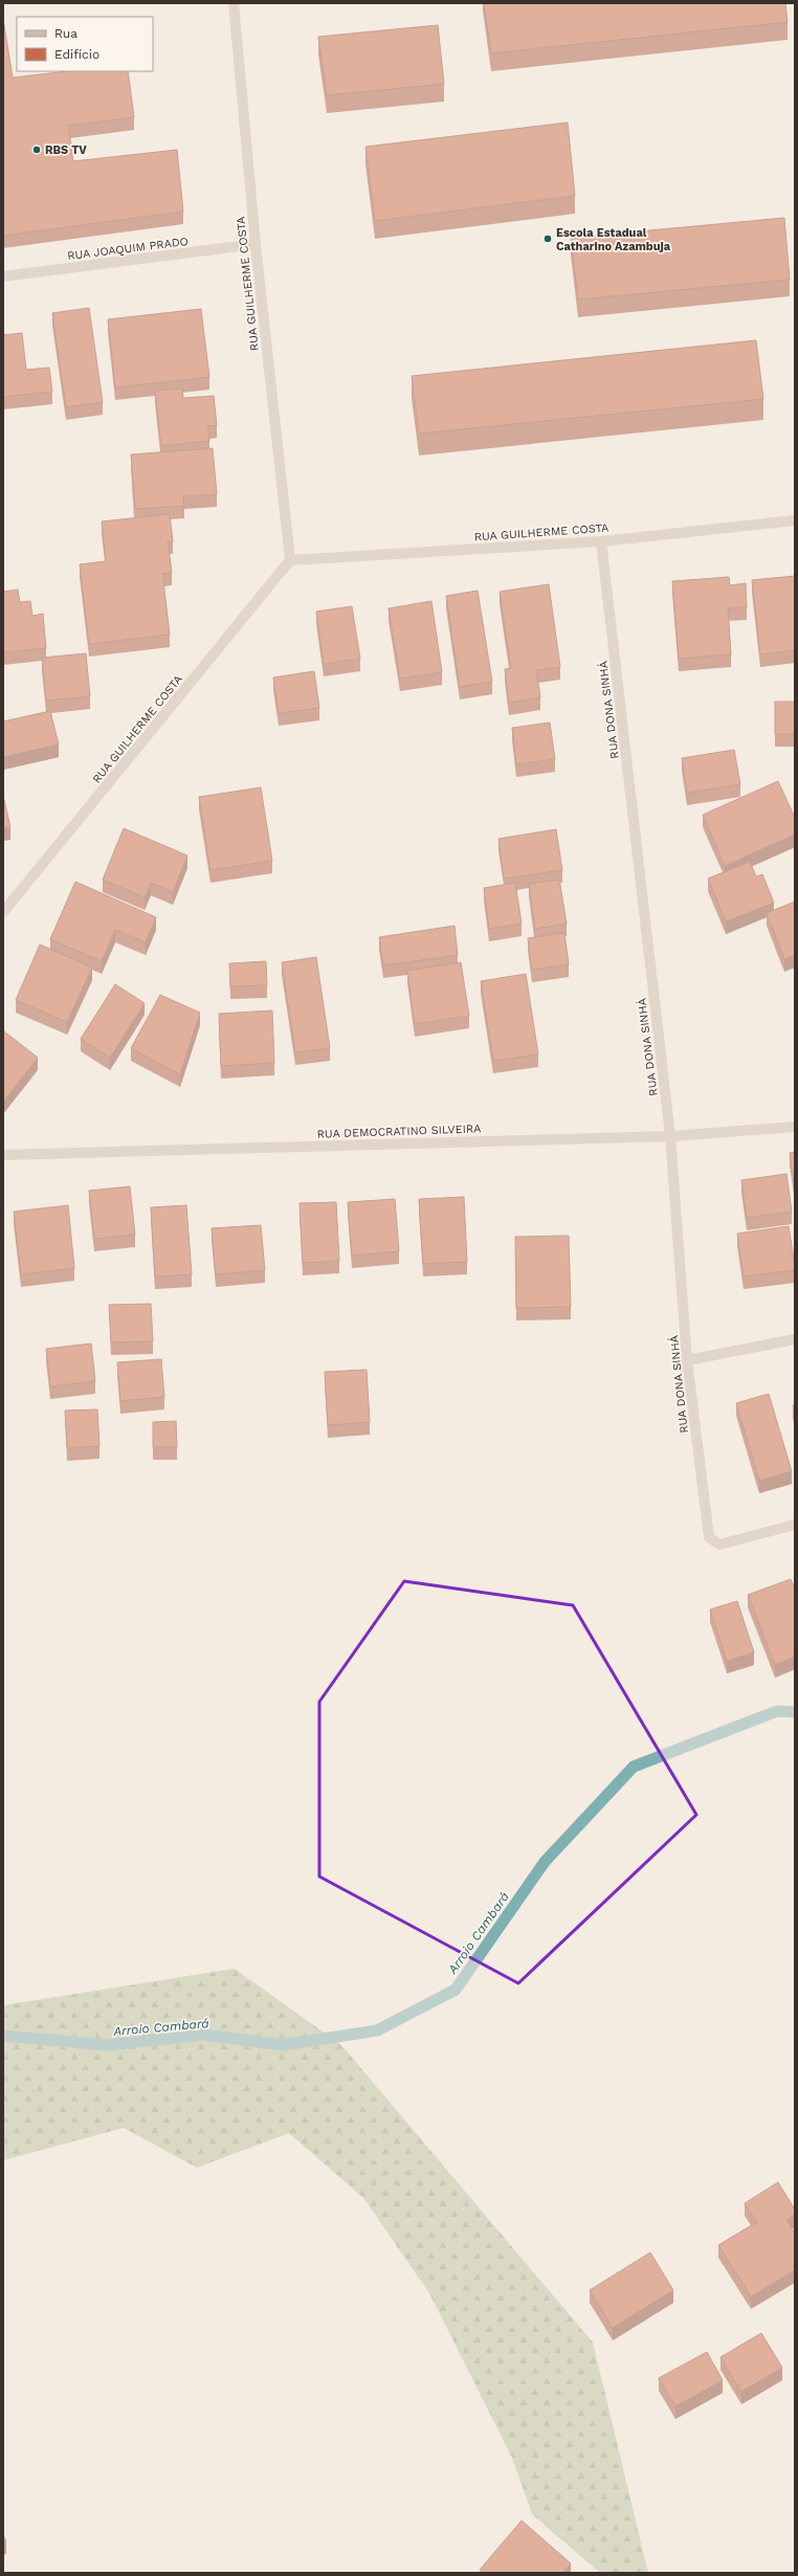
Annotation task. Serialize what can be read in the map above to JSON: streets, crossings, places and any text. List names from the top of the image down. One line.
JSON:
{"streets":{"street":["RUA JOAQUIM PRADO","RUA GUILHERME COSTA","RUA DONA SINHÁ","RUA DEMOCRATINO SILVEIRA"]},"crossings":[["RUA JOAQUIM PRADO","RUA GUILHERME COSTA"],["RUA GUILHERME COSTA","RUA DONA SINHÁ"],["RUA DONA SINHÁ","RUA DEMOCRATINO SILVEIRA"]],"water":["Arroio Cambará"],"places":["RBS TV","Escola Estadual Catharino Azambuja"],"legend":["Rua","Edifício"]}
